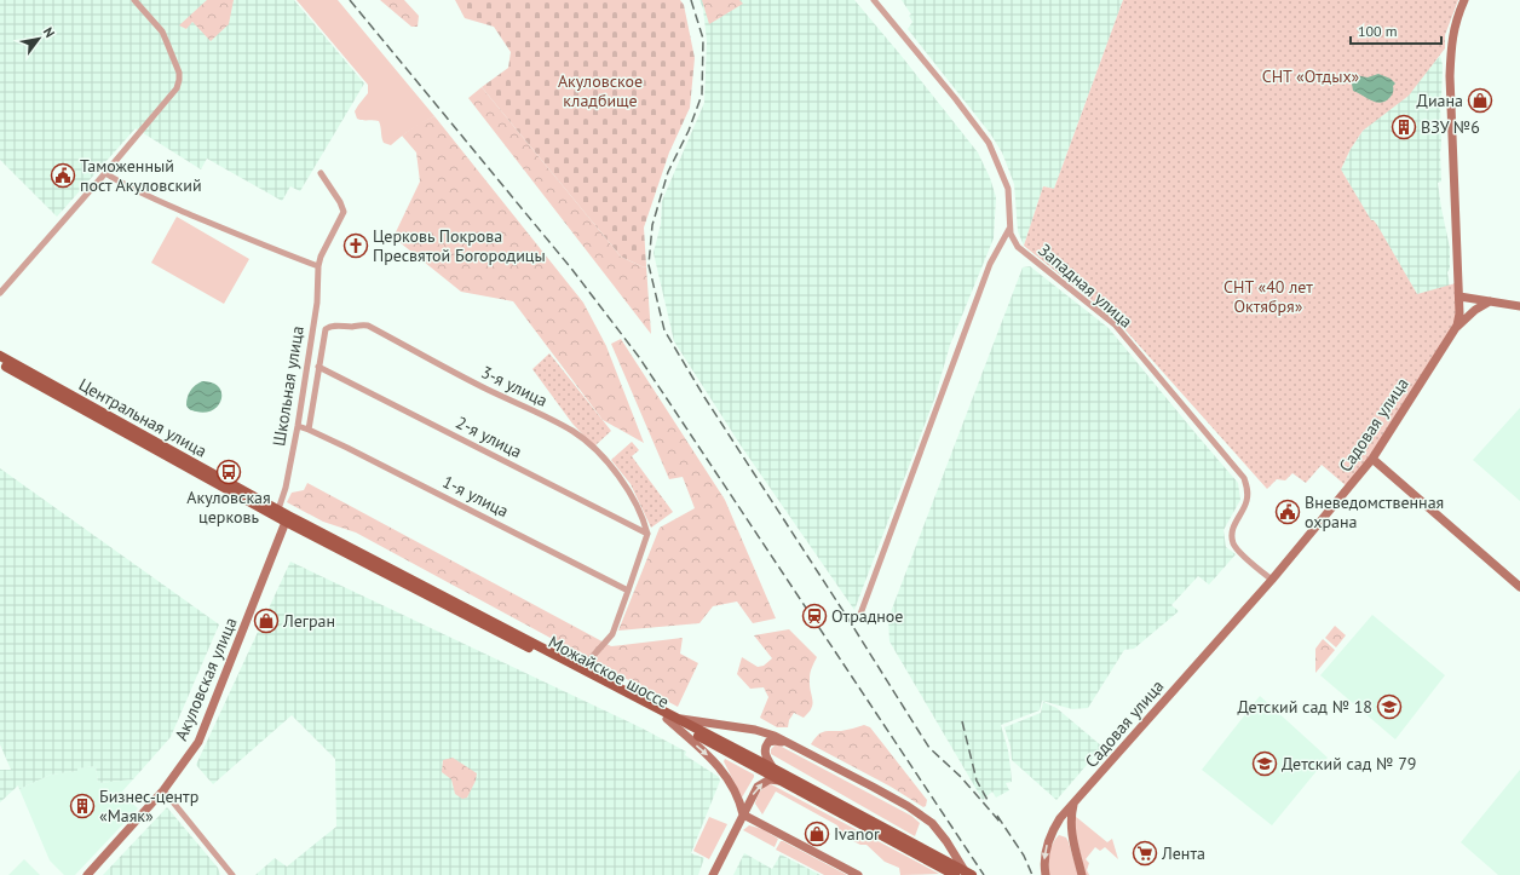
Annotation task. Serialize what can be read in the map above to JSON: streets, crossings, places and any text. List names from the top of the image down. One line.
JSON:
{"streets":{"main road":["Центральная улица","Можайское шоссе"],"street":["Западная улица","Школьная улица","3-я улица","Садовая улица","2-я улица","1-я улица","Акуловская улица"]},"crossings":[["Западная улица","Садовая улица"],["Школьная улица","Центральная улица"],["Школьная улица","1-я улица"],["Школьная улица","Можайское шоссе"],["3-я улица","2-я улица"],["Центральная улица","Можайское шоссе"],["Можайское шоссе","Акуловская улица"]],"parks":["СНТ «Отдых»","Акуловское кладбище","СНТ «40 лет Октября»"],"places":{"shop":["Диана","Легран","Ivanor"],"building":["ВЗУ №6","Бизнес-центр «Маяк»"],"public building":["Таможенный пост Акуловский","Вневедомственная охрана"],"church":["Церковь Покрова Пресвятой Богородицы"],"bus stop":["Акуловская церковь"],"station":["Отрадное"],"school or university":["Детский сад № 18","Детский сад № 79"],"supermarket":["Лента"]},"scale_bar":"100 m","north":"top right"}
